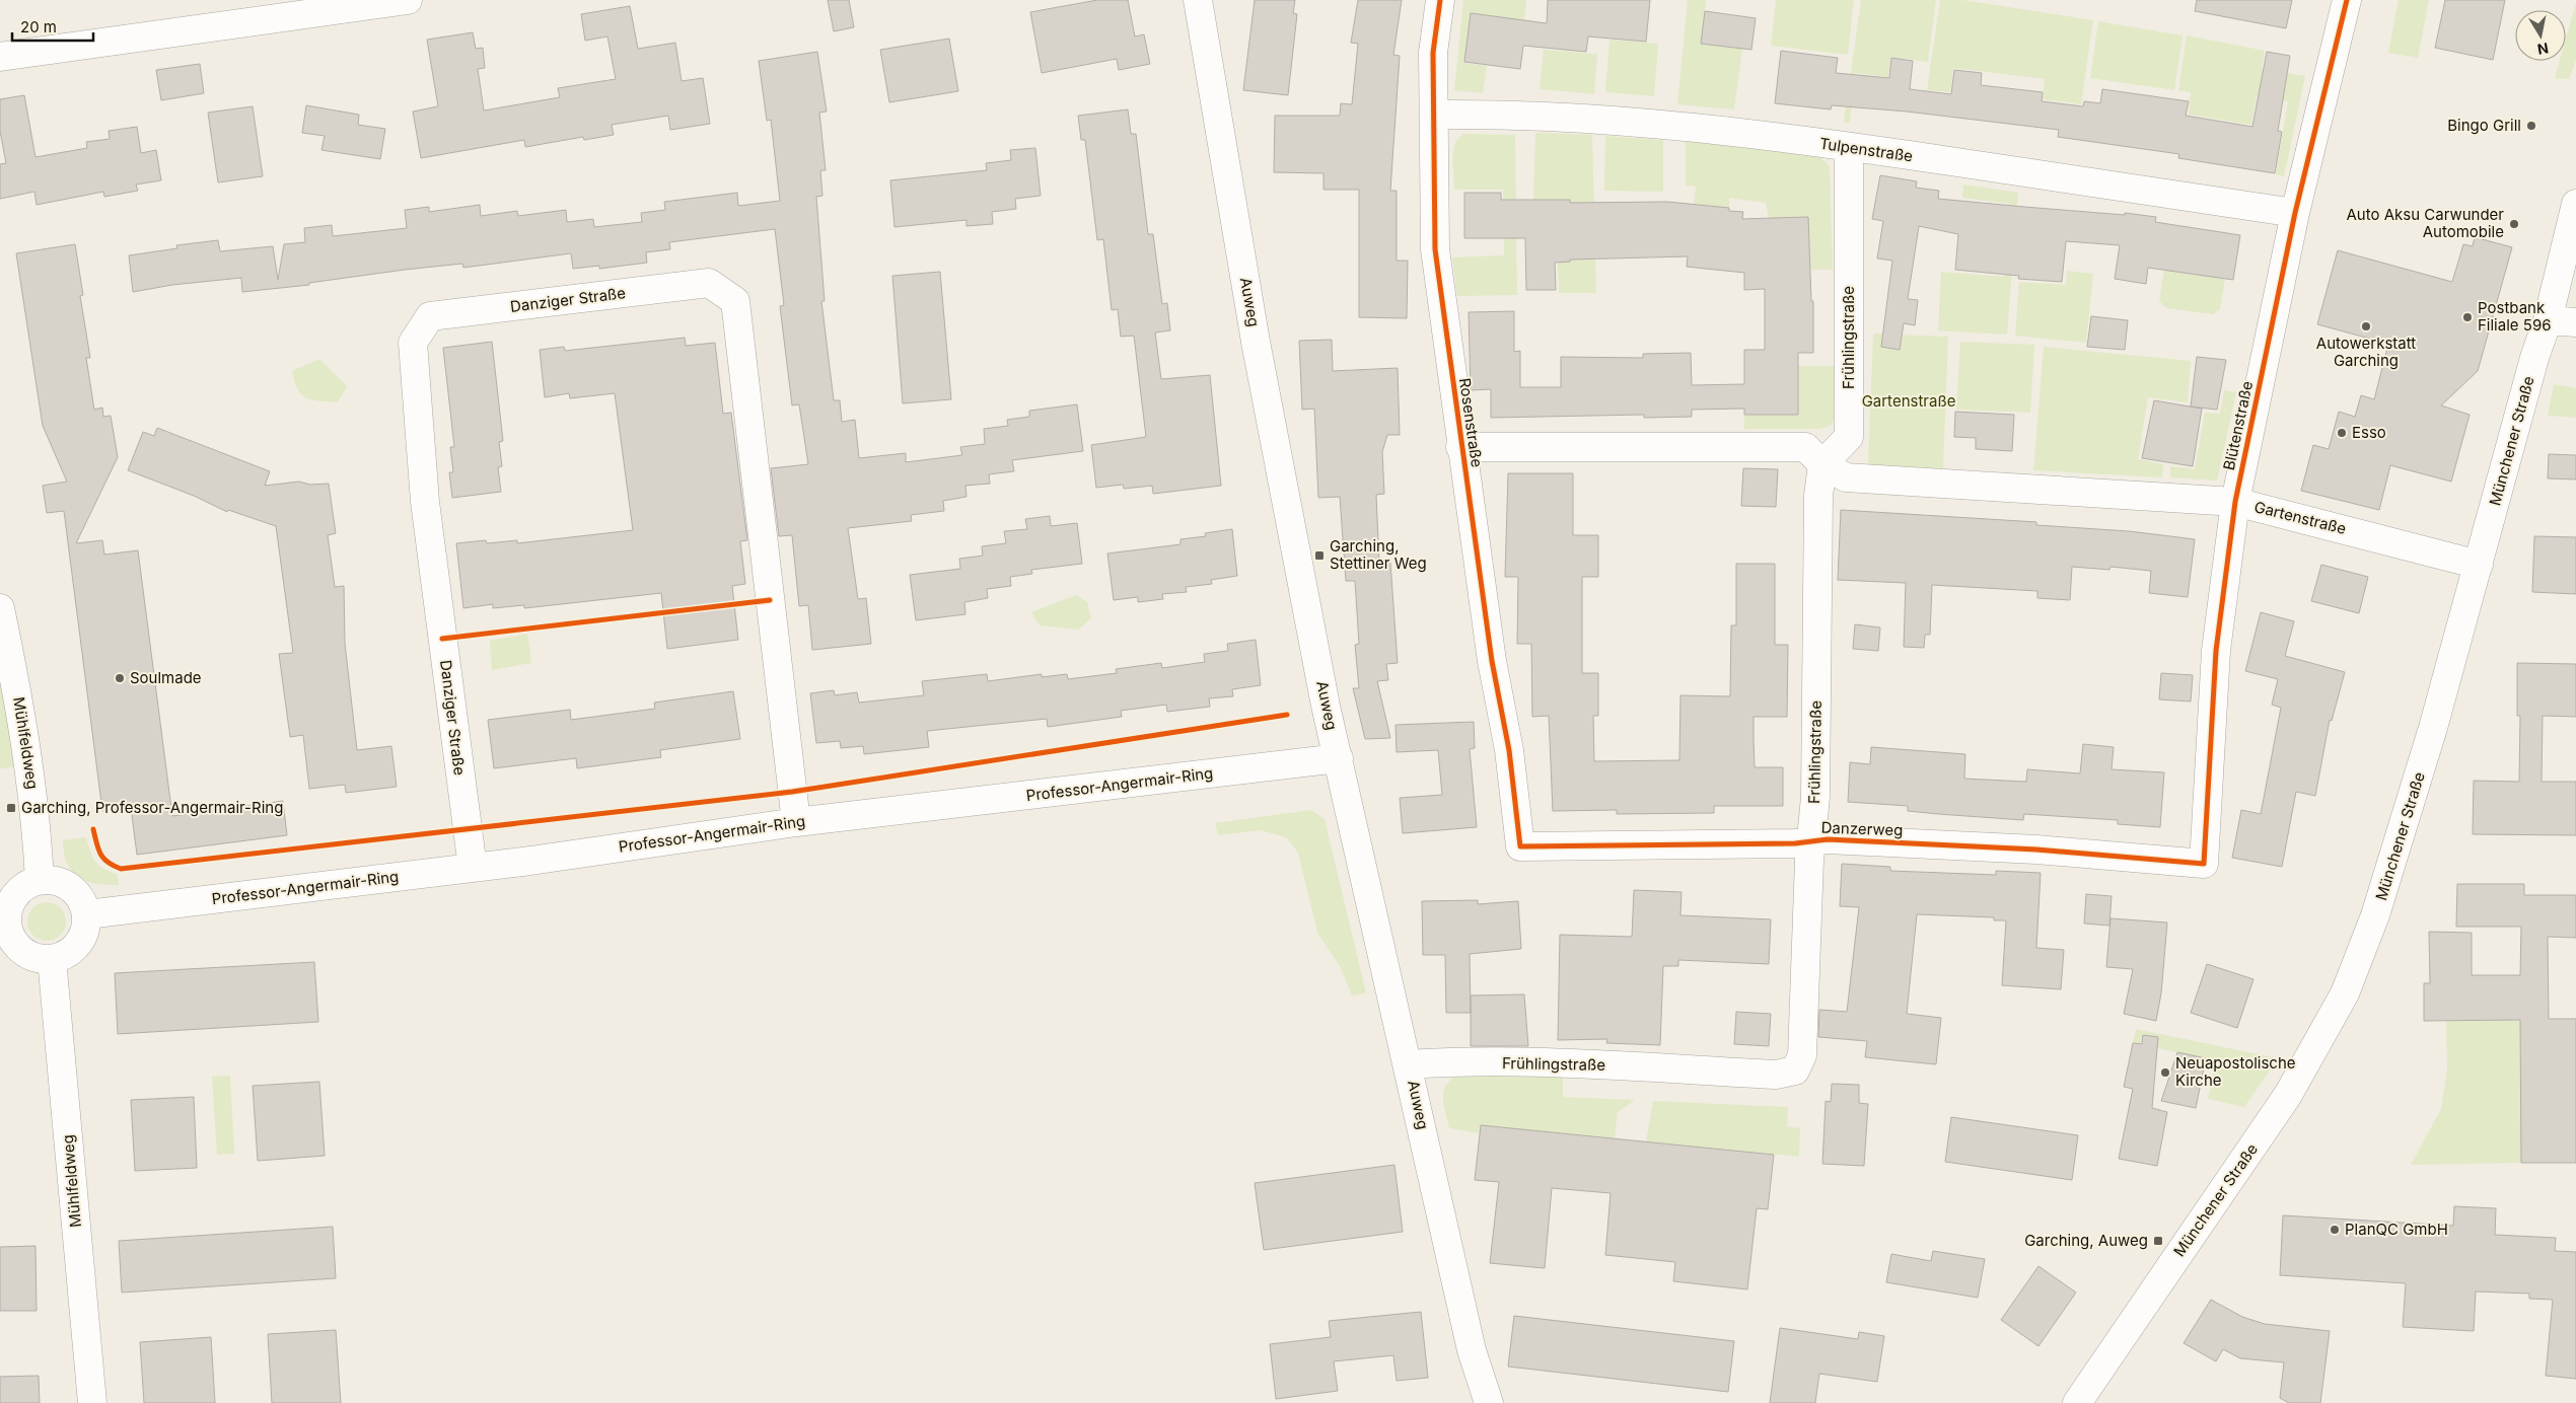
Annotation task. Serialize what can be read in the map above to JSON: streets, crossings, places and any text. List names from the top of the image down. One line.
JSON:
{"streets":{"street":["Tulpenstraße","Danziger Straße","Auweg","Frühlingstraße","Rosenstraße","Blütenstraße","Münchener Straße","Gartenstraße","Mühlfeldweg","Professor-Angermair-Ring","Danzerweg"]},"crossings":[["Tulpenstraße","Frühlingstraße"],["Tulpenstraße","Rosenstraße"],["Tulpenstraße","Blütenstraße"],["Danziger Straße","Professor-Angermair-Ring"],["Auweg","Frühlingstraße"],["Auweg","Professor-Angermair-Ring"],["Frühlingstraße","Gartenstraße"],["Frühlingstraße","Danzerweg"],["Rosenstraße","Gartenstraße"],["Rosenstraße","Danzerweg"],["Blütenstraße","Gartenstraße"],["Blütenstraße","Danzerweg"],["Münchener Straße","Gartenstraße"],["Mühlfeldweg","Professor-Angermair-Ring"]],"parks":["Gartenstraße"],"places":{"other":["Bingo Grill","Auto Aksu Carwunder Automobile","Postbank Filiale 596","Autowerkstatt Garching","Esso","Soulmade","Neuapostolische Kirche","PlanQC GmbH"],"transit":["Garching, Stettiner Weg","Garching, Professor-Angermair-Ring","Garching, Auweg"]},"scale_bar":"20 m","north":"bottom"}
